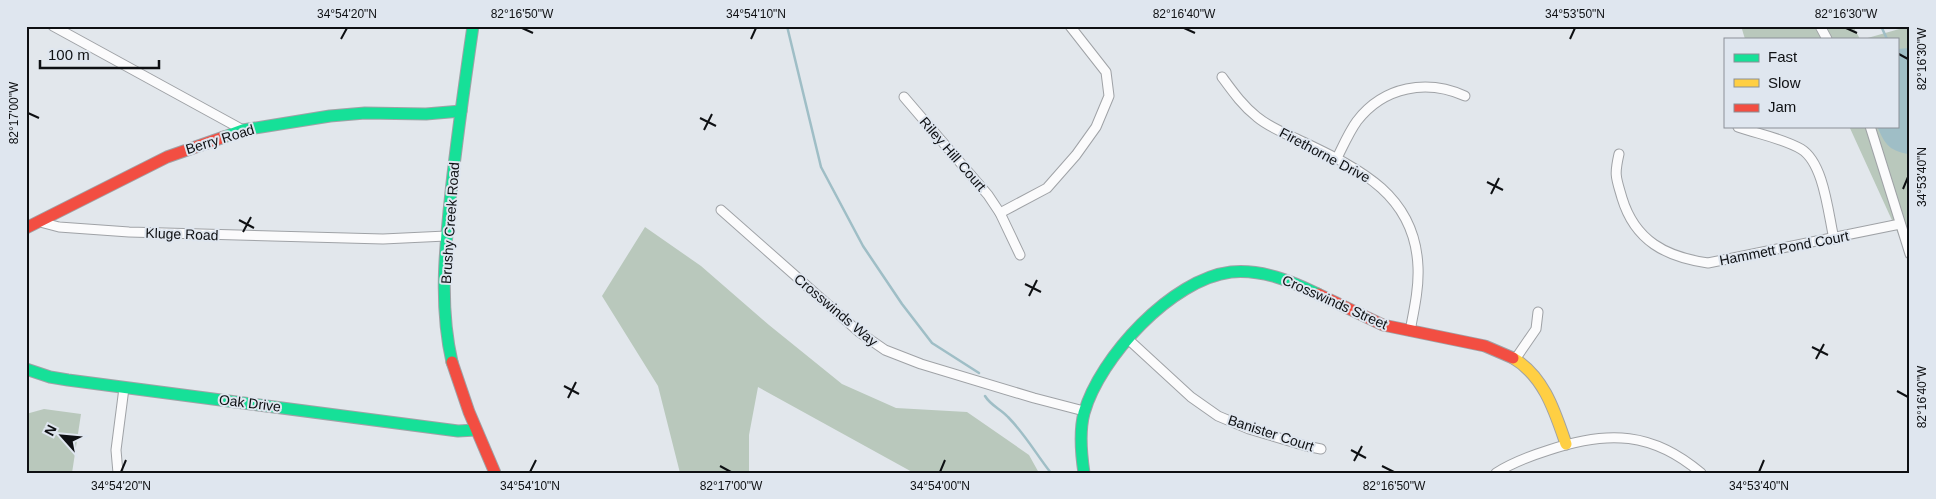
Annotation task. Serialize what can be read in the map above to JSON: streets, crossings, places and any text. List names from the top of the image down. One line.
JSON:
{"streets":{"street":["Berry Road","Riley Hill Court","Firethorne Drive","Brushy Creek Road","Kluge Road","Hammett Pond Court","Crosswinds Street","Crosswinds Way","Oak Drive","Banister Court"]},"crossings":[["Berry Road","Brushy Creek Road"],["Berry Road","Kluge Road"],["Firethorne Drive","Crosswinds Street"],["Brushy Creek Road","Kluge Road"],["Brushy Creek Road","Oak Drive"],["Crosswinds Street","Crosswinds Way"],["Crosswinds Street","Banister Court"]],"legend":["Fast","Slow","Jam"],"scale_bar":"100 m","north":"top left","coordinates":["34°54'20\"N","82°16'50\"W","34°54'10\"N","82°16'40\"W","34°53'50\"N","82°16'30\"W","82°17'00\"W","34°53'40\"N","34°54'00\"N"]}
